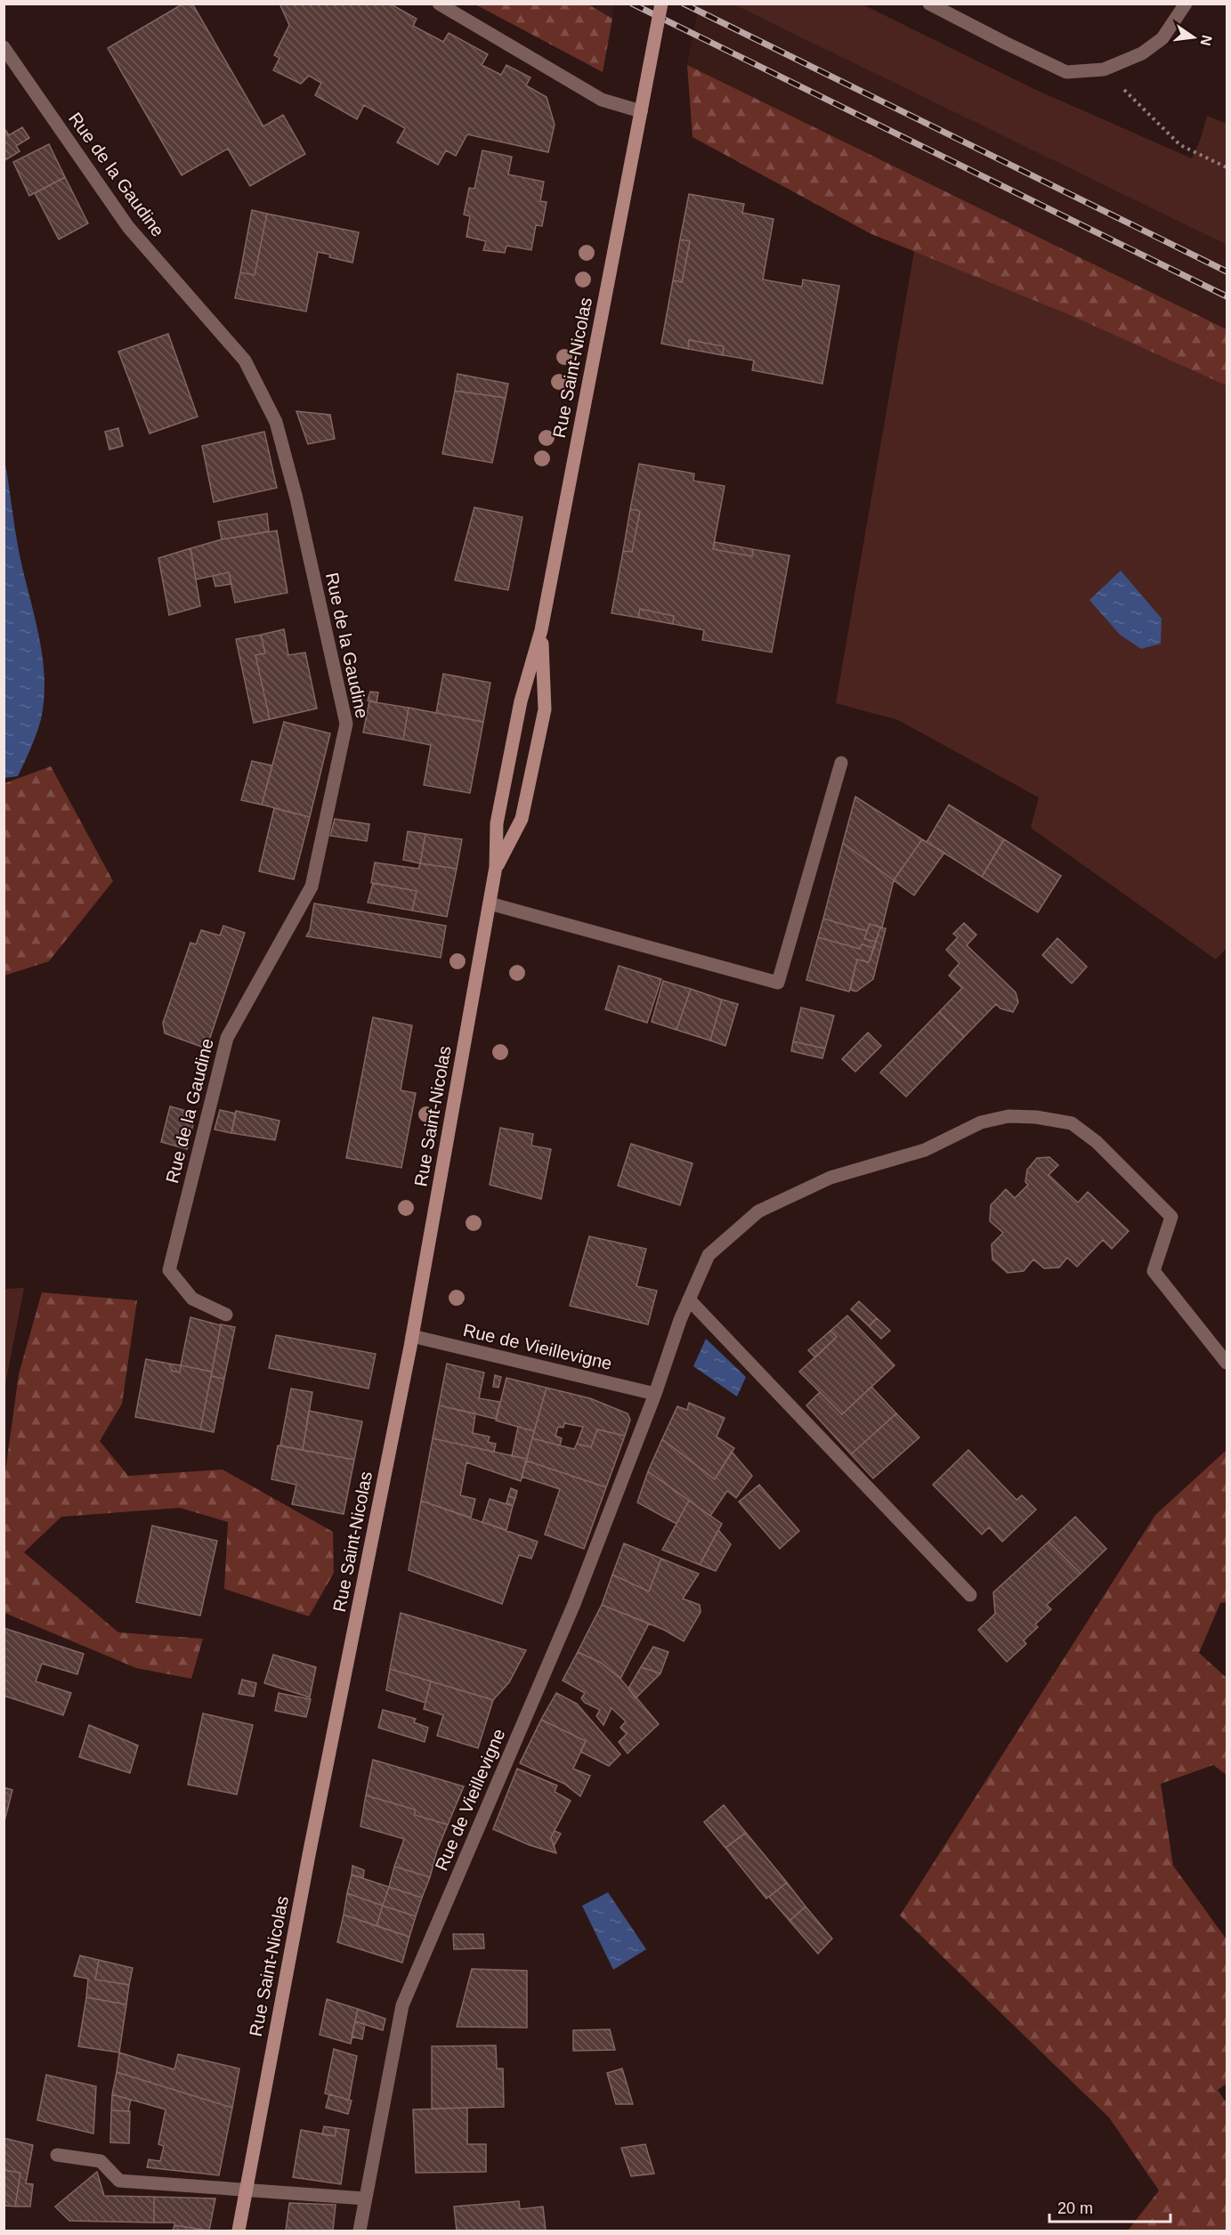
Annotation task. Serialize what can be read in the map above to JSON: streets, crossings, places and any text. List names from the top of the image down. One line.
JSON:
{"streets":{"main road":["Rue Saint-Nicolas"],"street":["Rue de la Gaudine","Rue de Vieillevigne"]},"crossings":[["Rue Saint-Nicolas","Rue de Vieillevigne"]],"scale_bar":"20 m","north":"right"}
